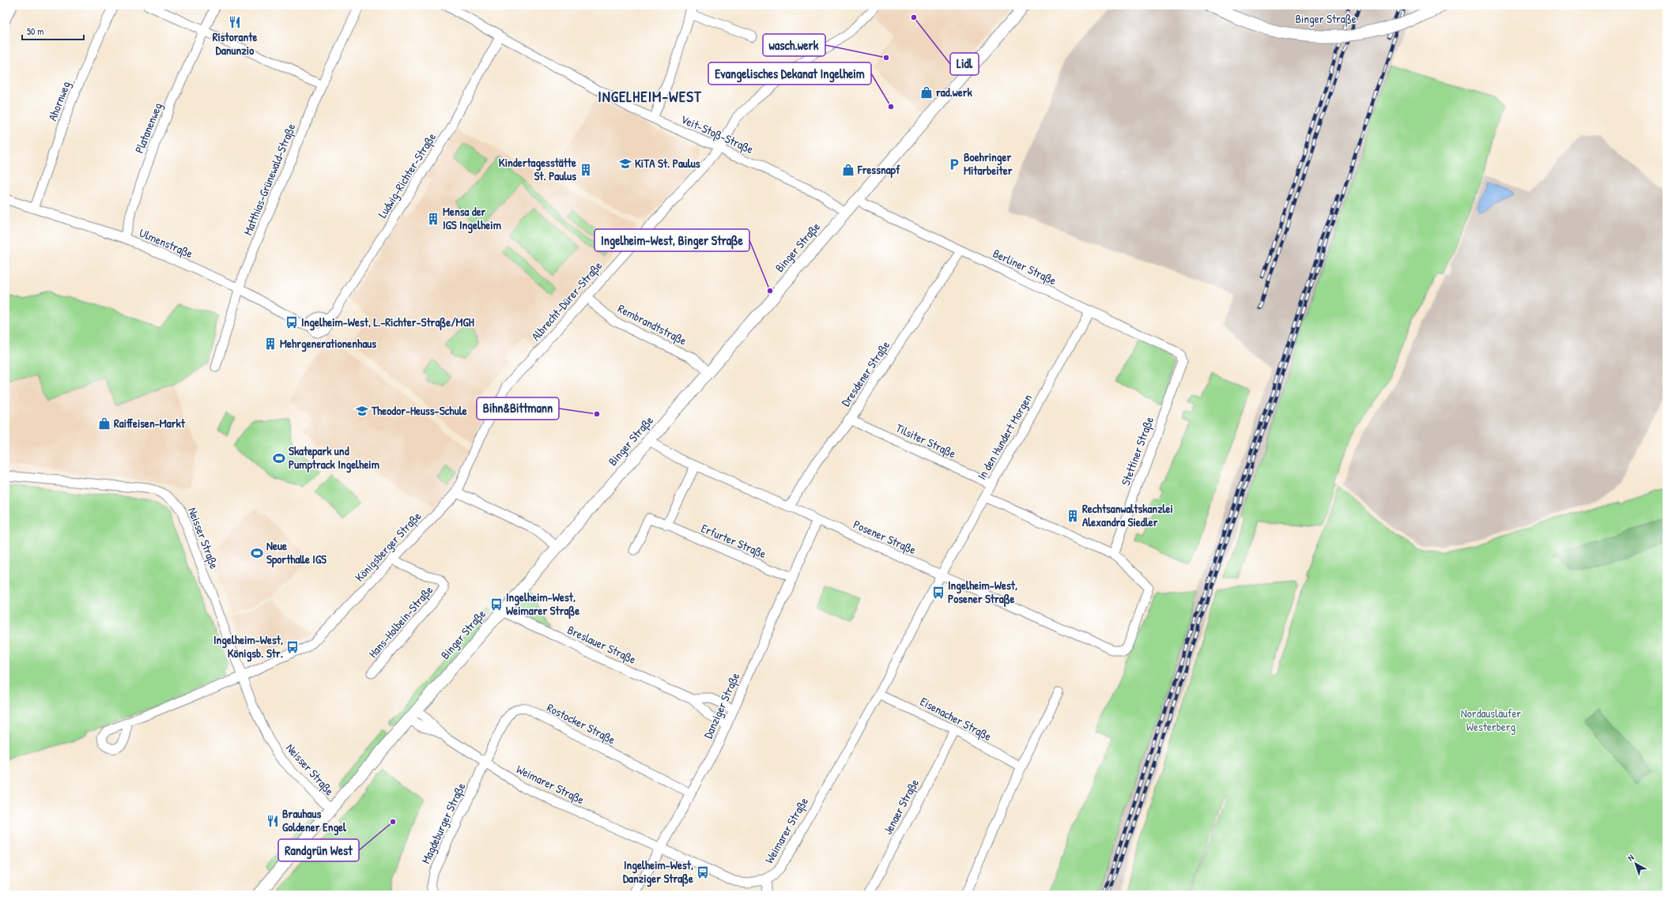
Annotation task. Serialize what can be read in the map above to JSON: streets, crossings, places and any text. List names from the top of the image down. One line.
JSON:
{"streets":{"main road":["Binger Straße"],"street":["Ahornweg","Platanenweg","Veit-Stoß-Straße","Ludwig-Richter-Straße","Matthias-Grünewald-Straße","Ulmenstraße","Berliner Straße","Albrecht-Dürer-Straße","Rembrandtstraße","Dresdener Straße","In den Hundert Morgen","Tilsiter Straße","Stettiner Straße","Posener Straße","Neisser Straße","Erfurter Straße","Königsberger Straße","Hans-Holbein-Straße","Breslauer Straße","Danziger Straße","Eisenacher Straße","Rostocker Straße","Weimarer Straße","Jenaer Straße","Magdeburger Straße"]},"crossings":[["Binger Straße","Veit-Stoß-Straße"],["Binger Straße","Berliner Straße"],["Binger Straße","Rembrandtstraße"],["Binger Straße","Posener Straße"],["Binger Straße","Neisser Straße"],["Binger Straße","Breslauer Straße"],["Binger Straße","Weimarer Straße"],["Ahornweg","Ulmenstraße"],["Platanenweg","Ulmenstraße"],["Veit-Stoß-Straße","Ludwig-Richter-Straße"],["Veit-Stoß-Straße","Albrecht-Dürer-Straße"],["Ludwig-Richter-Straße","Ulmenstraße"],["Matthias-Grünewald-Straße","Ulmenstraße"],["Berliner Straße","Dresdener Straße"],["Berliner Straße","In den Hundert Morgen"],["Berliner Straße","Stettiner Straße"],["Albrecht-Dürer-Straße","Rembrandtstraße"],["Albrecht-Dürer-Straße","Königsberger Straße"],["Dresdener Straße","Tilsiter Straße"],["Dresdener Straße","Posener Straße"],["In den Hundert Morgen","Tilsiter Straße"],["In den Hundert Morgen","Posener Straße"],["In den Hundert Morgen","Weimarer Straße"],["Stettiner Straße","Posener Straße"],["Posener Straße","Danziger Straße"],["Posener Straße","Weimarer Straße"],["Neisser Straße","Königsberger Straße"],["Erfurter Straße","Danziger Straße"],["Königsberger Straße","Hans-Holbein-Straße"],["Breslauer Straße","Danziger Straße"],["Danziger Straße","Rostocker Straße"],["Danziger Straße","Weimarer Straße"],["Eisenacher Straße","Weimarer Straße"],["Eisenacher Straße","Jenaer Straße"],["Rostocker Straße","Weimarer Straße"],["Rostocker Straße","Magdeburger Straße"],["Weimarer Straße","Magdeburger Straße"]],"districts":["INGELHEIM-WEST"],"parks":["Nordausläufer Westerberg"],"places":{"other":["Lidl","wasch.werk","Evangelisches Dekanat Ingelheim","Ingelheim-West, Binger Straße","Bihn&Bittmann","Randgrün West"],"restaurant":["Ristorante Danunzio","Brauhaus Goldener Engel"],"shop":["rad.werk","Fressnapf","Raiffeisen-Markt"],"school or university":["KiTA St. Paulus","Theodor-Heuss-Schule"],"parking":["Boehringer Mitarbeiter"],"building":["Kindertagesstätte St. Paulus","Mensa der IGS Ingelheim","Mehrgenerationenhaus","Rechtsanwaltskanzlei Alexandra Siedler"],"bus stop":["Ingelheim-West, L.-Richter-Straße/MGH","Ingelheim-West, Posener Straße","Ingelheim-West, Weimarer Straße","Ingelheim-West, Königsb. Str.","Ingelheim-West, Danziger Straße"],"sports":["Skatepark und Pumptrack Ingelheim","Neue Sporthalle IGS"]},"scale_bar":"50 m","north":"top left"}
